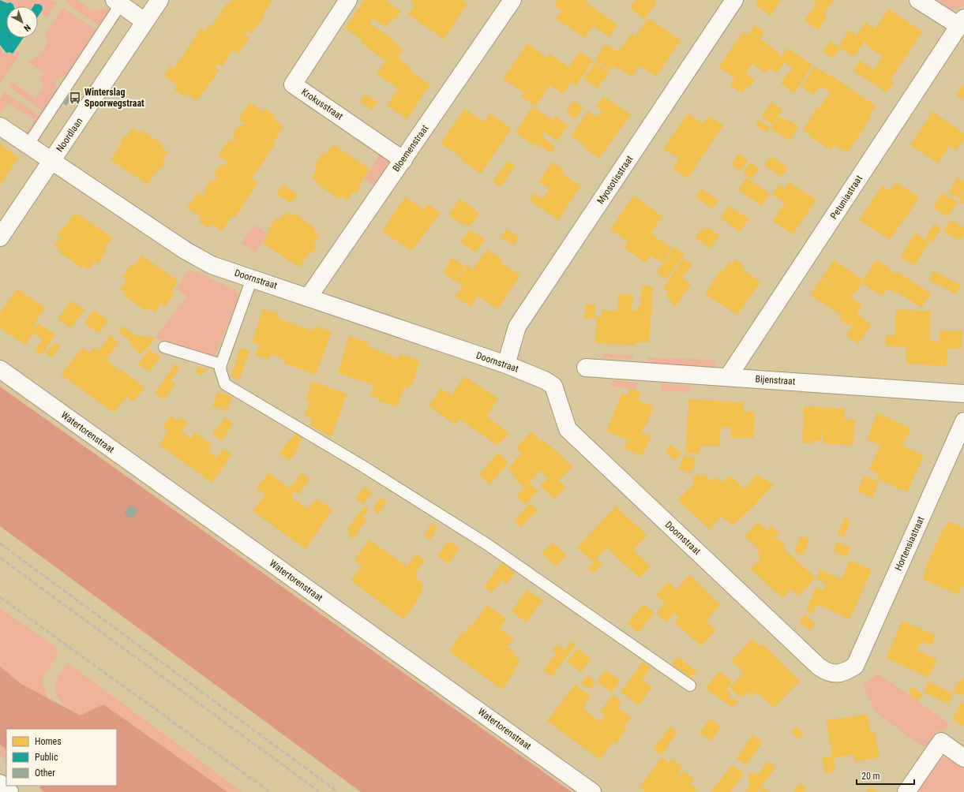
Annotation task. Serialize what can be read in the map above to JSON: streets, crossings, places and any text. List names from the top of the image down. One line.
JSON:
{"streets":{"street":["Krokusstraat","Noordlaan","Bloemenstraat","Myosotisstraat","Petuniastraat","Doornstraat","Bijenstraat","Watertorenstraat","Hortensiastraat"]},"crossings":[["Krokusstraat","Bloemenstraat"],["Noordlaan","Doornstraat"],["Bloemenstraat","Doornstraat"],["Myosotisstraat","Doornstraat"],["Petuniastraat","Bijenstraat"],["Doornstraat","Hortensiastraat"]],"places":{"bus stop":["Winterslag Spoorwegstraat"]},"legend":["Homes","Public","Other"],"scale_bar":"20 m","north":"bottom right"}
